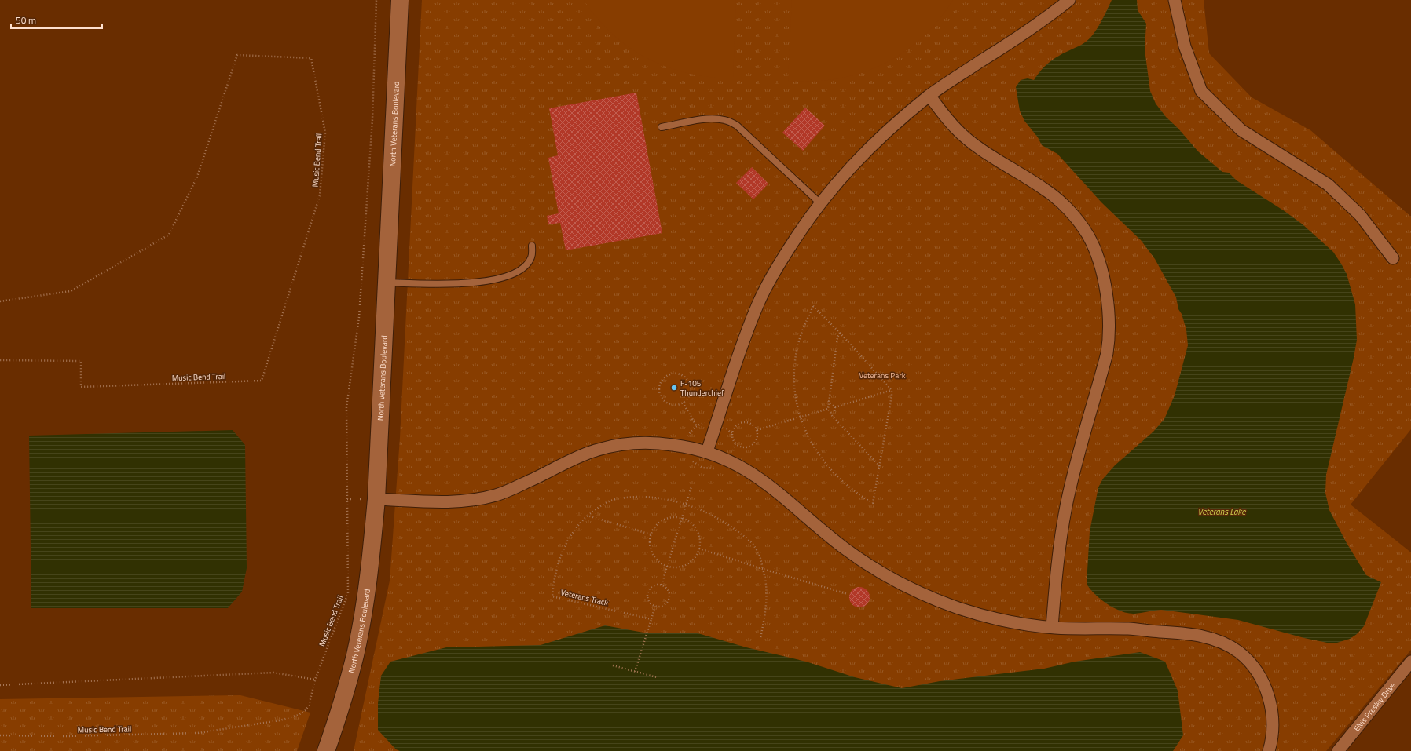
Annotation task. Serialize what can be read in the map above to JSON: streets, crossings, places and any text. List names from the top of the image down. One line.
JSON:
{"streets":{"street":["North Veterans Boulevard","Elvis Presley Drive"],"path":["Music Bend Trail","Veterans Track"]},"water":["Veterans Lake"],"parks":["Veterans Park"],"places":["F-105 Thunderchief"],"scale_bar":"50 m"}
